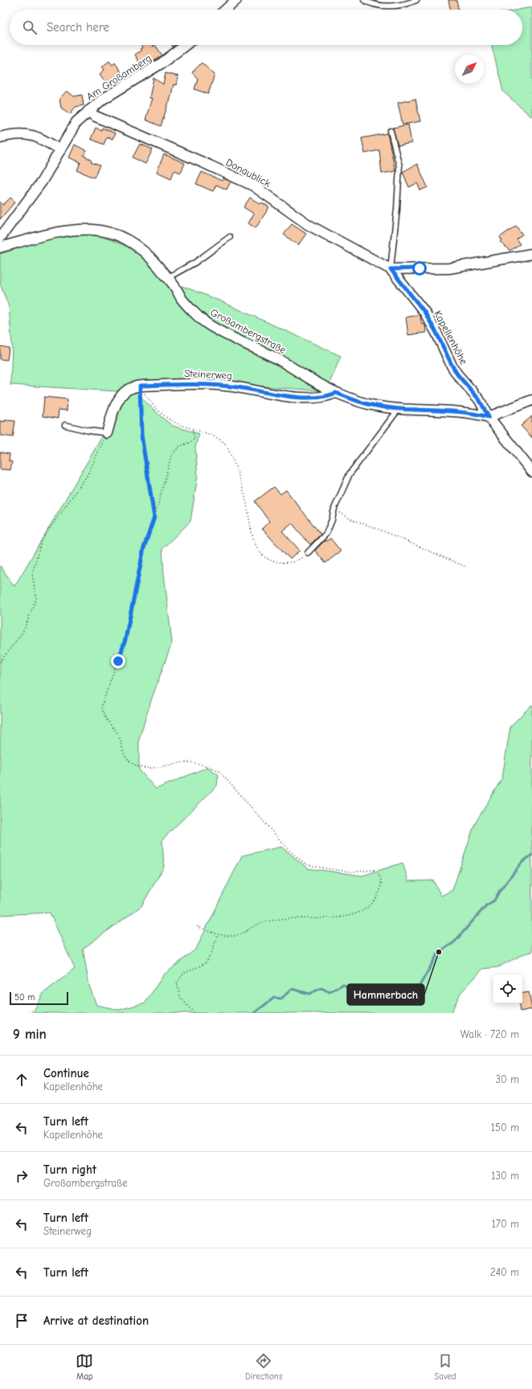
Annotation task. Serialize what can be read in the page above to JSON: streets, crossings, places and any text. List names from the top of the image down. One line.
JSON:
{"streets":{"street":["Am Großamberg","Donaublick","Großambergstraße","Kapellenhöhe","Steinerweg"]},"crossings":[["Am Großamberg","Donaublick"],["Donaublick","Kapellenhöhe"],["Großambergstraße","Kapellenhöhe"],["Großambergstraße","Steinerweg"]],"places":["Hammerbach"],"scale_bar":"50 m","north":"top right","page":{"search":"Search here","scale":"50 m","heading":["9 min","Walk · 720 m"],"list":[["Continue","Kapellenhöhe","30 m"],["Turn left","Kapellenhöhe","150 m"],["Turn right","Großambergstraße","130 m"],["Turn left","Steinerweg","170 m"],["Turn left","240 m"],"Arrive at destination"],"nav":["Map","Directions","Saved"]}}
